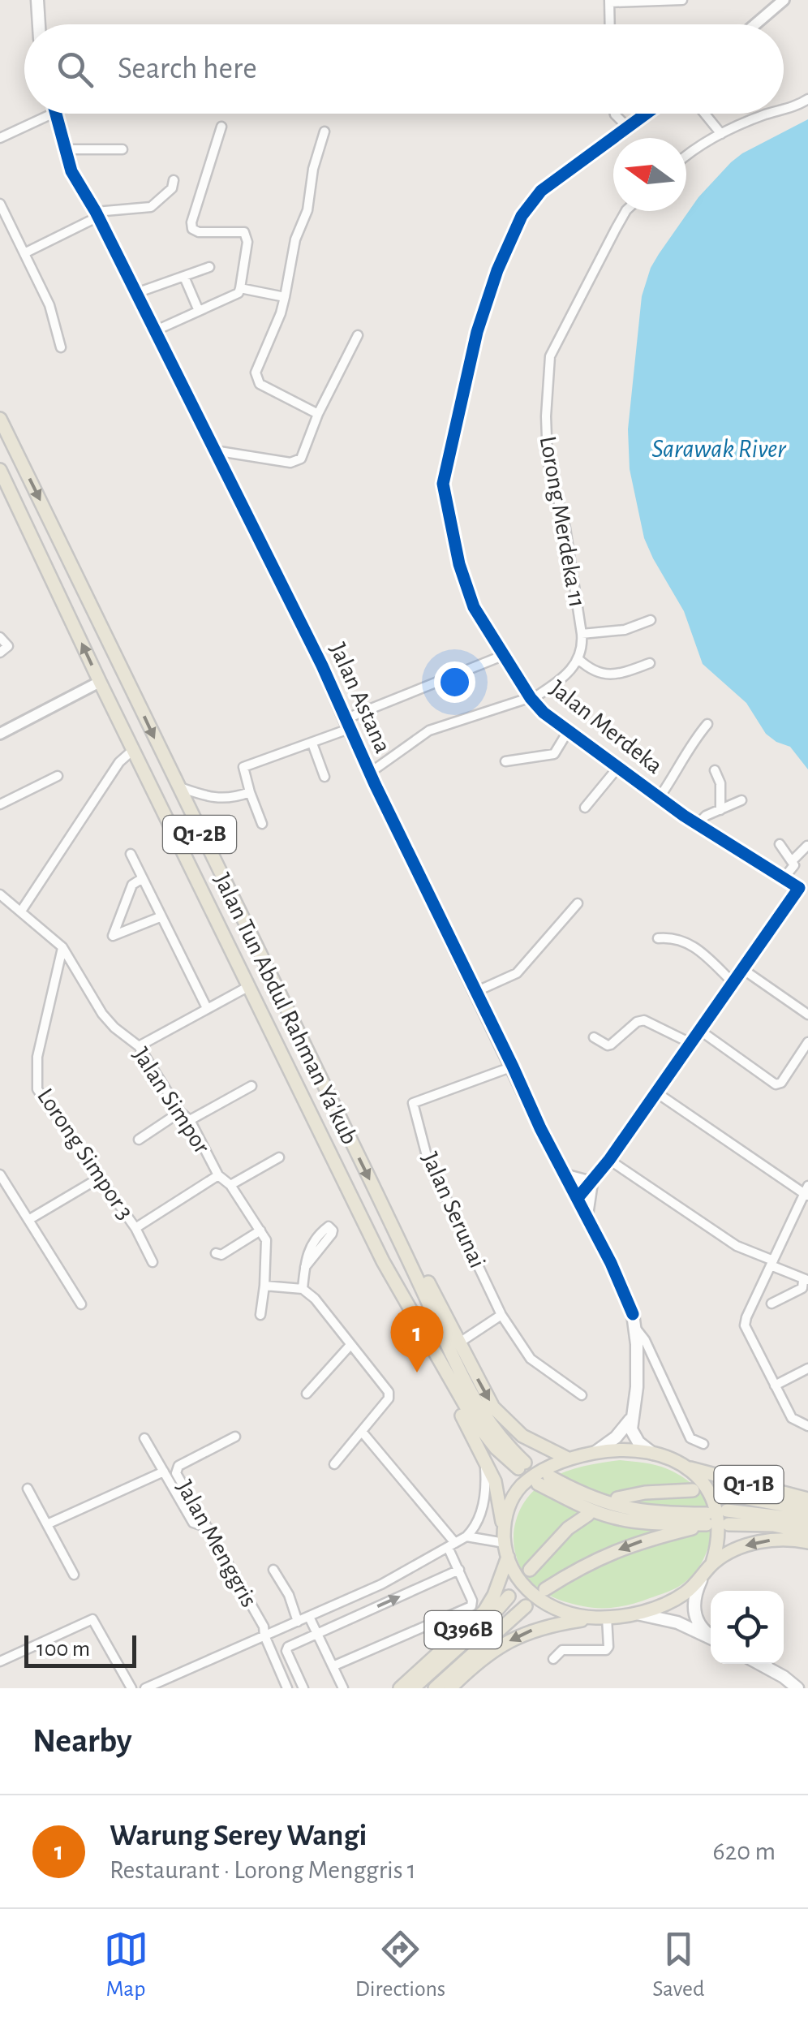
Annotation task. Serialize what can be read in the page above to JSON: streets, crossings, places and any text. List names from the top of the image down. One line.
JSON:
{"streets":{"main road":["Jalan Astana","Q1-2B","Jalan Tun Abdul Rahman Ya'kub","Q1-1B","Q396B"],"street":["Lorong Merdeka 11","Jalan Merdeka","Jalan Simpor","Lorong Simpor 3","Jalan Serunai","Jalan Menggris"]},"crossings":[["Jalan Astana","Jalan Merdeka"],["Jalan Astana","Jalan Serunai"],["Q1-2B","Jalan Tun Abdul Rahman Ya'kub"],["Q1-2B","Q1-1B"],["Q1-2B","Q396B"],["Jalan Simpor","Lorong Simpor 3"],["Q1-1B","Q396B"]],"water":["Sarawak River"],"scale_bar":"100 m","north":"left","page":{"search":"Search here","pins":"1","scale":"100 m","heading":"Nearby","list":[{"mark":"1","name":"Warung Serey Wangi","note":"Restaurant · Lorong Menggris 1","value":"620 m"}],"nav":["Map","Directions","Saved"]}}
